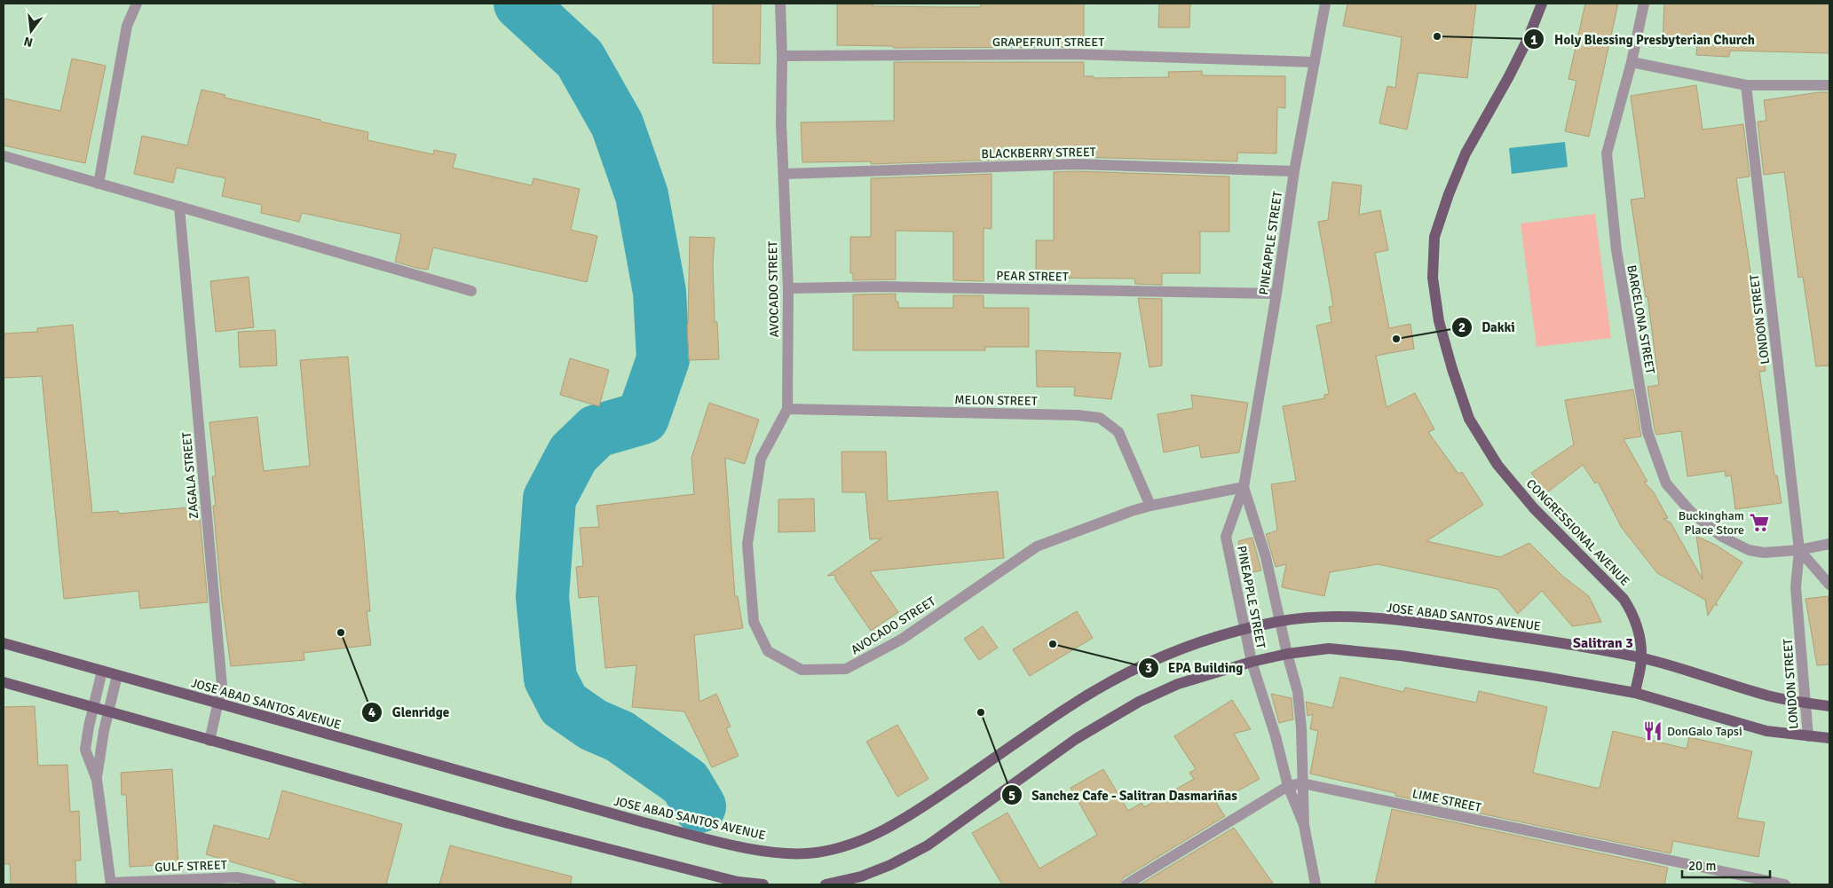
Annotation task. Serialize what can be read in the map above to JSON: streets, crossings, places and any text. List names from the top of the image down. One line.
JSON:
{"streets":{"main road":["CONGRESSIONAL AVENUE","JOSE ABAD SANTOS AVENUE"],"street":["GRAPEFRUIT STREET","BLACKBERRY STREET","PINEAPPLE STREET","PEAR STREET","AVOCADO STREET","BARCELONA STREET","LONDON STREET","MELON STREET","ZAGALA STREET","LIME STREET","GULF STREET"]},"crossings":[["GRAPEFRUIT STREET","PINEAPPLE STREET"],["GRAPEFRUIT STREET","AVOCADO STREET"],["BLACKBERRY STREET","PINEAPPLE STREET"],["BLACKBERRY STREET","AVOCADO STREET"],["PINEAPPLE STREET","PEAR STREET"],["PINEAPPLE STREET","AVOCADO STREET"],["PINEAPPLE STREET","JOSE ABAD SANTOS AVENUE"],["PINEAPPLE STREET","LIME STREET"],["PEAR STREET","AVOCADO STREET"],["AVOCADO STREET","MELON STREET"],["BARCELONA STREET","LONDON STREET"],["LONDON STREET","JOSE ABAD SANTOS AVENUE"],["ZAGALA STREET","JOSE ABAD SANTOS AVENUE"],["CONGRESSIONAL AVENUE","JOSE ABAD SANTOS AVENUE"]],"districts":["Salitran 3"],"places":{"other":["Holy Blessing Presbyterian Church","Dakki","Glenridge","EPA Building","Sanchez Cafe - Salitran Dasmariñas"],"supermarket":["Buckingham Place Store"],"restaurant":["DonGalo Tapsi"]},"scale_bar":"20 m","north":"bottom"}
